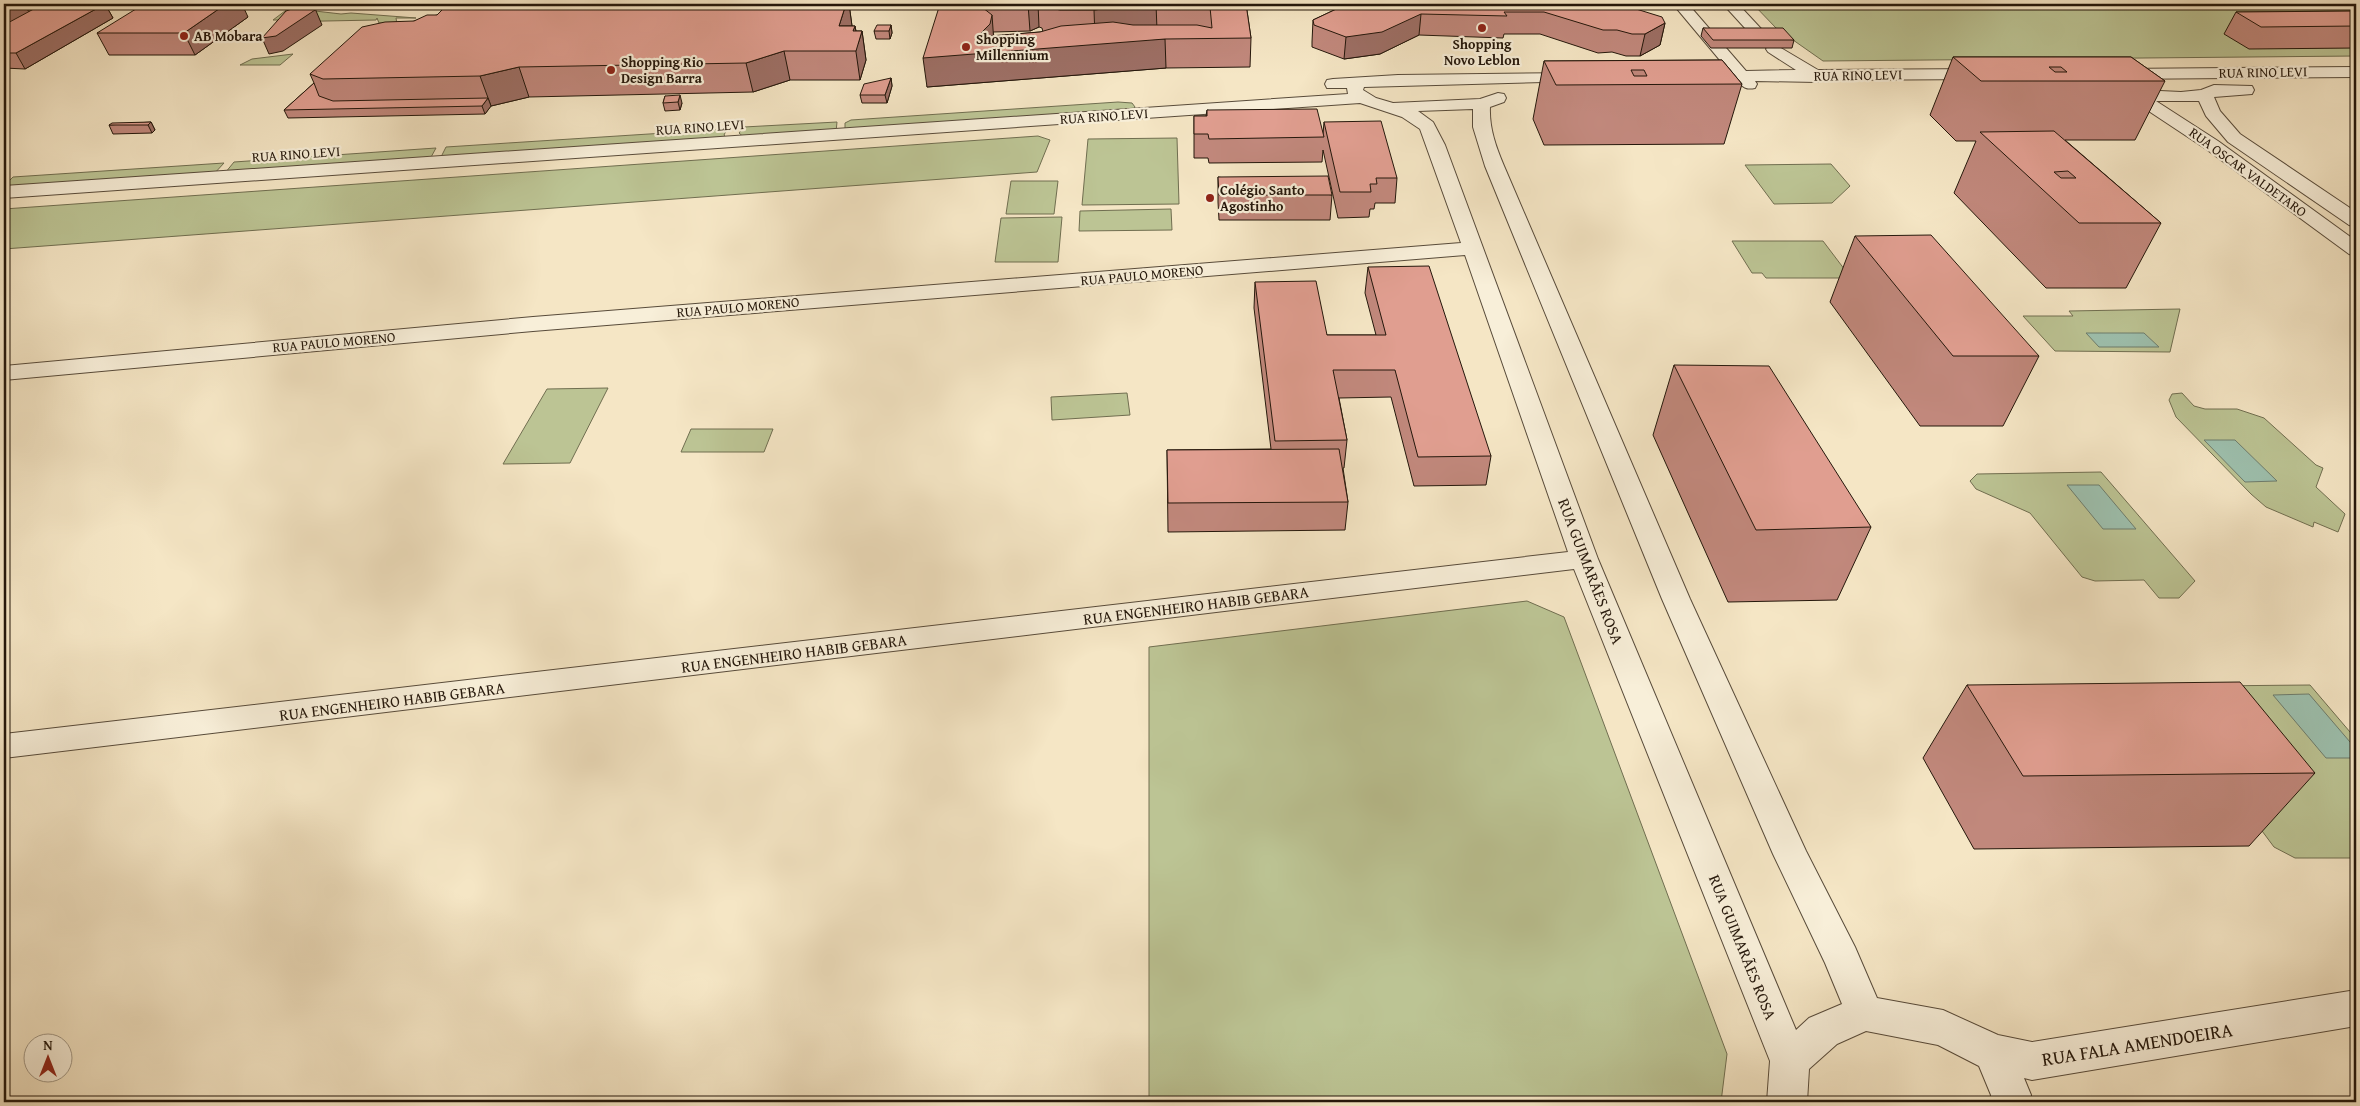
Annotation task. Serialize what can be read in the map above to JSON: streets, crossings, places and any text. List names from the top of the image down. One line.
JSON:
{"streets":{"street":["RUA RINO LEVI","RUA OSCAR VALDETARO","RUA PAULO MORENO","RUA GUIMARÃES ROSA","RUA ENGENHEIRO HABIB GEBARA","RUA FALA AMENDOEIRA"]},"crossings":[["RUA RINO LEVI","RUA OSCAR VALDETARO"],["RUA PAULO MORENO","RUA GUIMARÃES ROSA"],["RUA GUIMARÃES ROSA","RUA ENGENHEIRO HABIB GEBARA"]],"places":["Shopping Novo Leblon","AB Mobara","Shopping Millennium","Shopping Rio Design Barra","Colégio Santo Agostinho"],"north":"top"}
